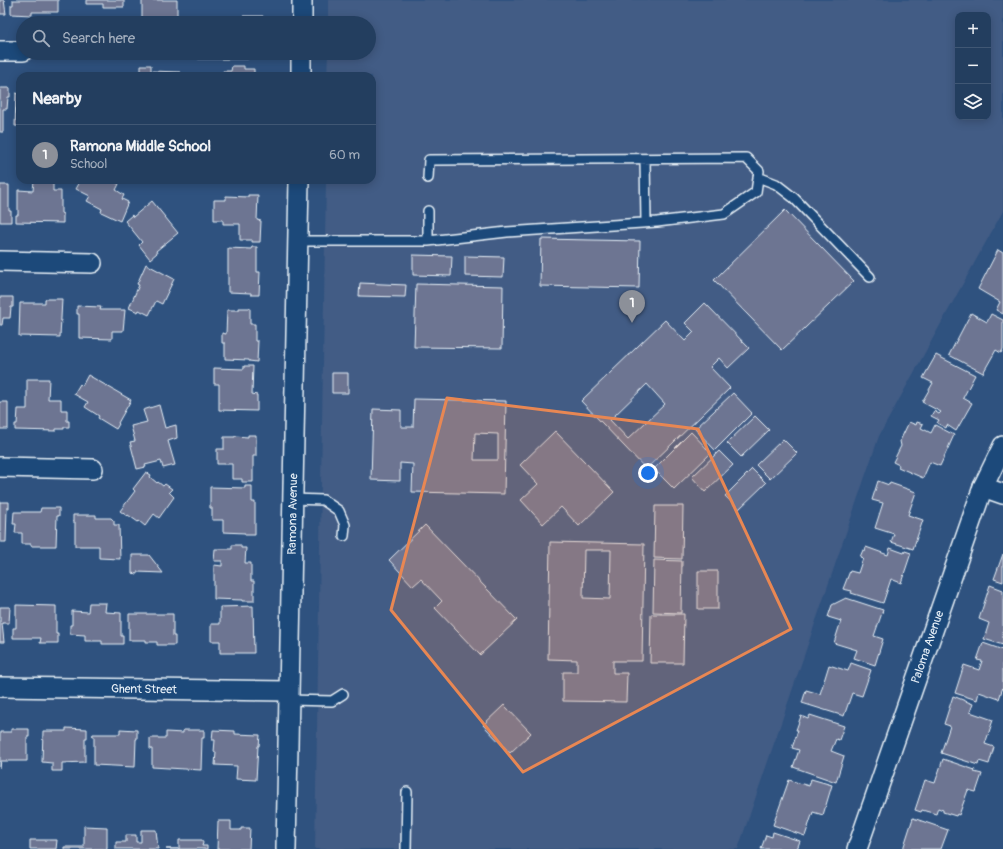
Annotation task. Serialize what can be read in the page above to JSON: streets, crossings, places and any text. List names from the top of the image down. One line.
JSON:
{"streets":{"street":["Ramona Avenue","Paloma Avenue","Ghent Street"]},"crossings":[["Ramona Avenue","Ghent Street"]],"page":{"map_buttons":["+","−"],"search":"Search here","heading":"Nearby","list":[{"mark":"1","name":"Ramona Middle School","note":"School","value":"60 m"}],"pins":"1"}}
